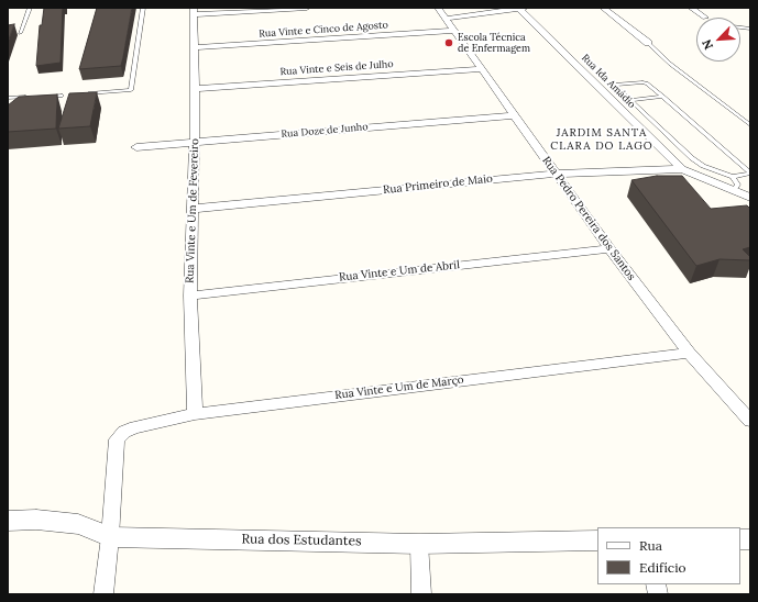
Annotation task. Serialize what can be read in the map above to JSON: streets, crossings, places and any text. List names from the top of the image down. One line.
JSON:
{"streets":{"street":["Rua Vinte e Cinco de Agosto","Rua Vinte e Seis de Julho","Rua Ida Amádio","Rua Doze de Junho","Rua Primeiro de Maio","Rua Vinte e Um de Fevereiro","Rua Pedro Pereira dos Santos","Rua Vinte e Um de Abril","Rua Vinte e Um de Março","Rua dos Estudantes"]},"crossings":[["Rua Vinte e Cinco de Agosto","Rua Vinte e Um de Fevereiro"],["Rua Vinte e Cinco de Agosto","Rua Pedro Pereira dos Santos"],["Rua Vinte e Seis de Julho","Rua Vinte e Um de Fevereiro"],["Rua Vinte e Seis de Julho","Rua Pedro Pereira dos Santos"],["Rua Ida Amádio","Rua Primeiro de Maio"],["Rua Doze de Junho","Rua Vinte e Um de Fevereiro"],["Rua Doze de Junho","Rua Pedro Pereira dos Santos"],["Rua Primeiro de Maio","Rua Vinte e Um de Fevereiro"],["Rua Primeiro de Maio","Rua Pedro Pereira dos Santos"],["Rua Vinte e Um de Fevereiro","Rua Vinte e Um de Abril"],["Rua Vinte e Um de Fevereiro","Rua Vinte e Um de Março"],["Rua Pedro Pereira dos Santos","Rua Vinte e Um de Abril"],["Rua Pedro Pereira dos Santos","Rua Vinte e Um de Março"],["Rua Vinte e Um de Março","Rua dos Estudantes"]],"districts":["JARDIM SANTA CLARA DO LAGO"],"places":["Escola Técnica de Enfermagem"],"legend":["Rua","Edifício"],"north":"bottom left"}
